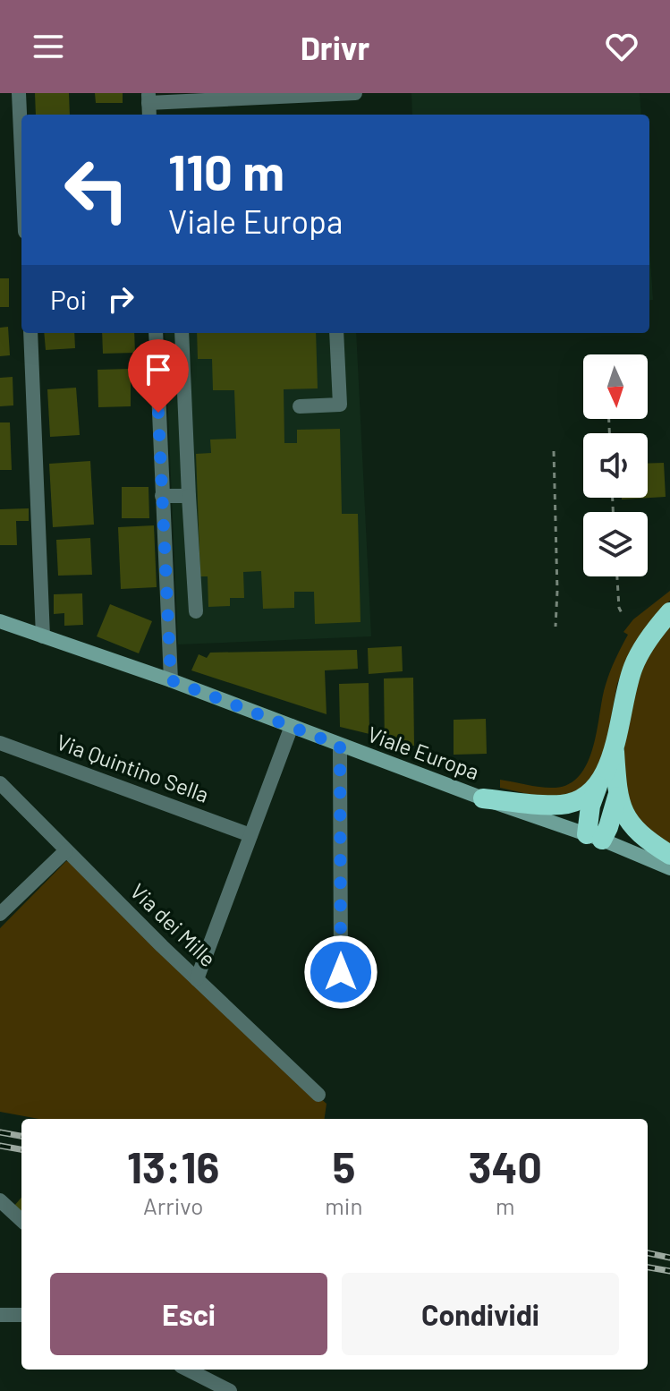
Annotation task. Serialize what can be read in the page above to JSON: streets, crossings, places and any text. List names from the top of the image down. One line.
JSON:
{"streets":{"main road":["Viale Europa"],"street":["Via Quintino Sella","Via dei Mille"]},"north":"bottom","page":{"header":"Drivr","turn":["110 m","Viale Europa"],"then":"Poi","eta":["13:16","Arrivo","5","min","340","m"],"buttons":["Esci","Condividi"]}}
